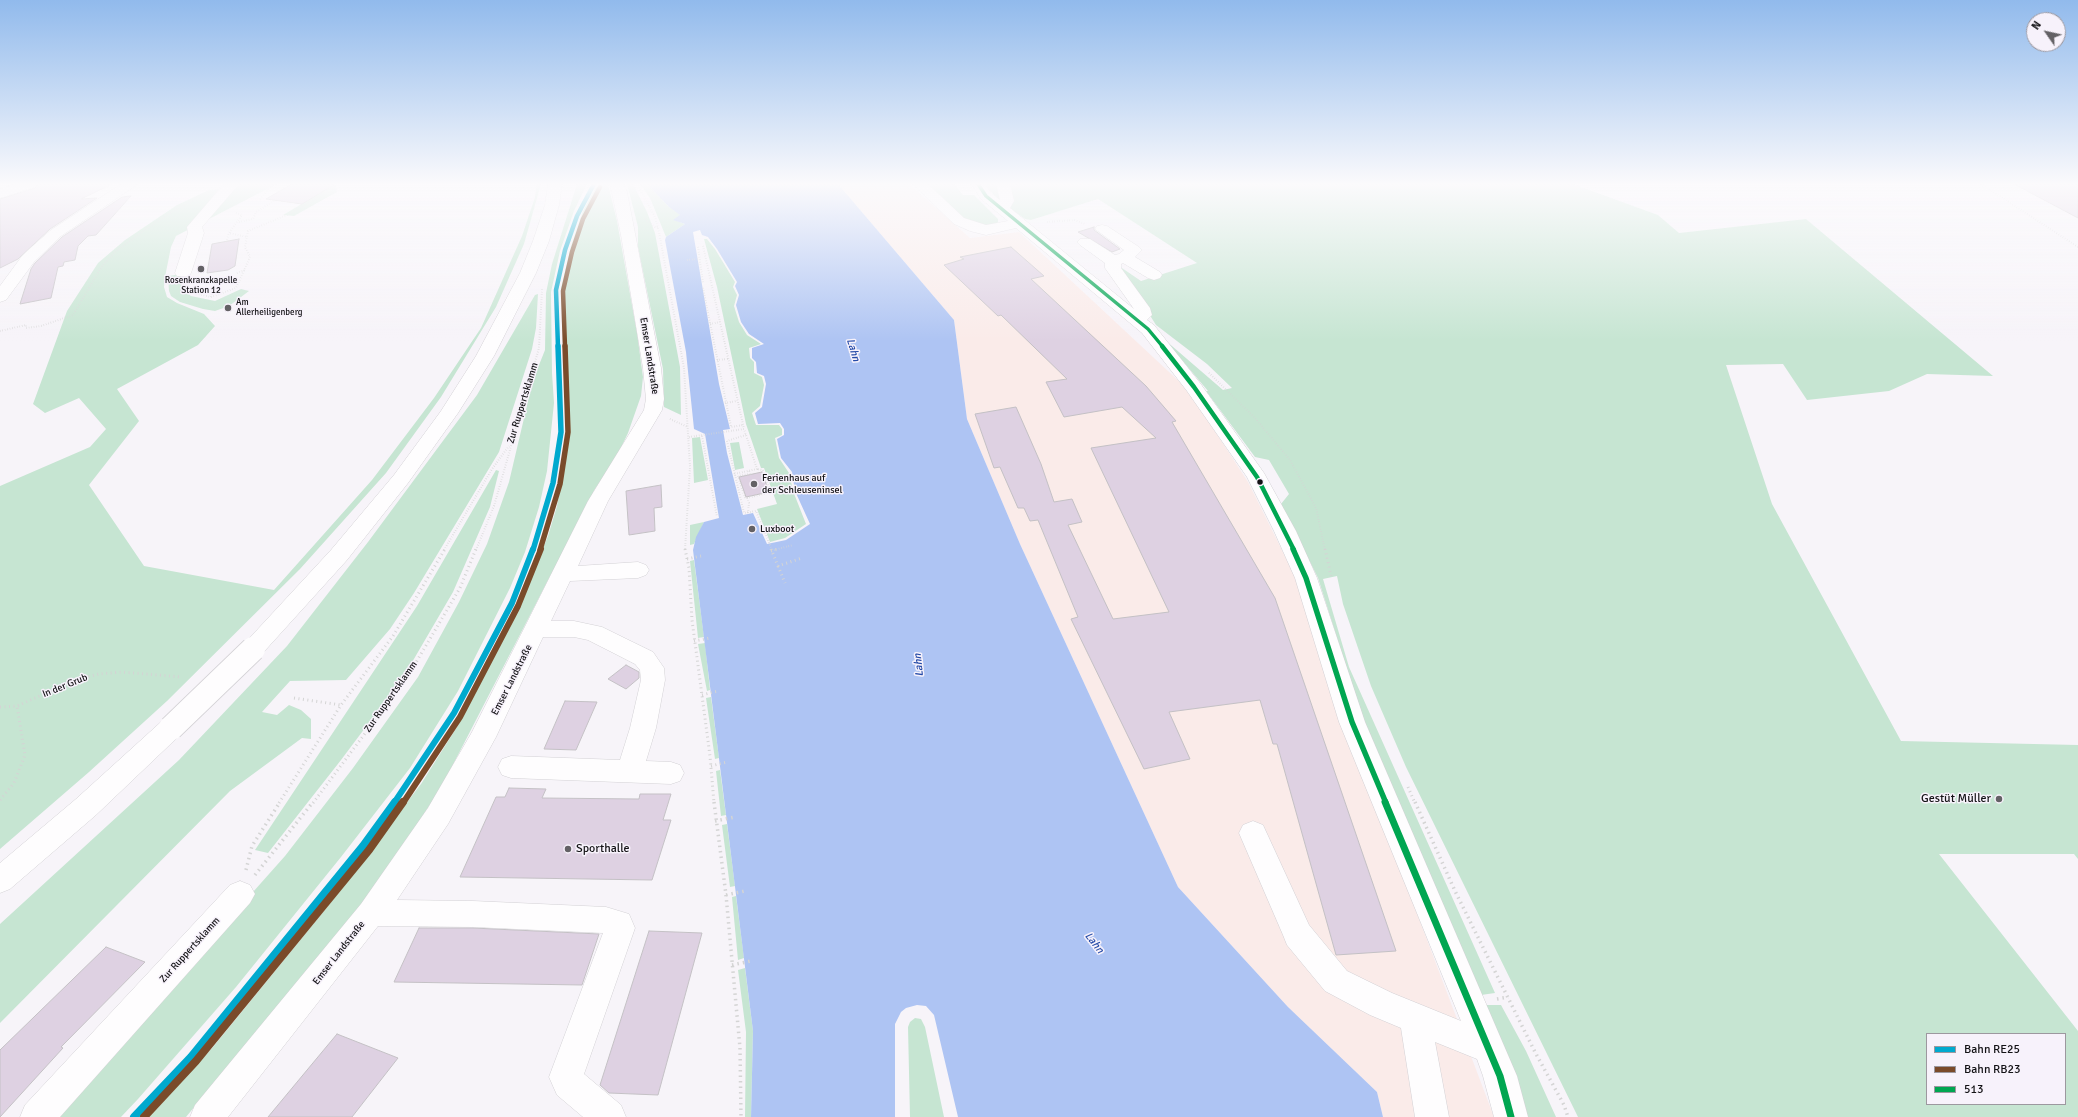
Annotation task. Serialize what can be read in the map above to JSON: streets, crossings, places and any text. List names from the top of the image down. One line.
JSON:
{"streets":{"street":["Emser Landstraße","Zur Ruppertsklamm"],"path":["In der Grub"]},"water":["Lahn"],"places":["Rosenkranzkapelle Station 12","Am Allerheiligenberg","Ferienhaus auf der Schleuseninsel","Luxboot","Gestüt Müller","Sporthalle"],"lines":["rail line RE25","rail line RB23","transit line 513"],"legend":["Bahn RE25","Bahn RB23","513"],"north":"top left"}
